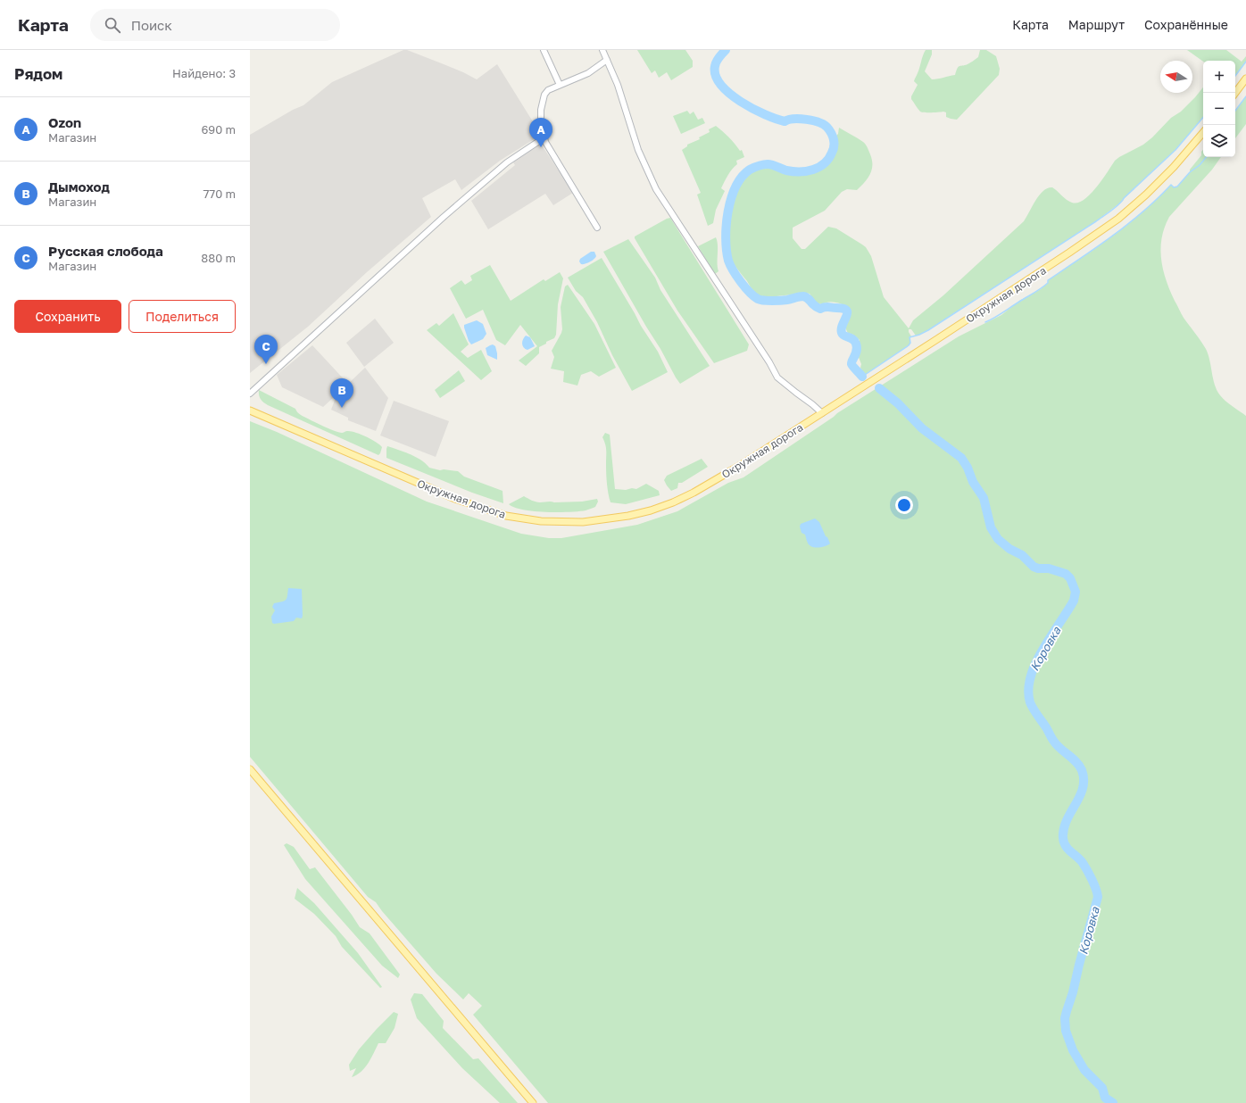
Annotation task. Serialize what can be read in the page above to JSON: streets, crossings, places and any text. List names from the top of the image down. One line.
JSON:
{"streets":{"main road":["Окружная дорога"]},"water":["Коровка"],"north":"left","page":{"header":"Карта","search":"Поиск","nav":["Карта","Маршрут","Сохранённые"],"heading":["Рядом","Найдено: 3"],"map_buttons":["+","−"],"list":[{"mark":"A","name":"Ozon","note":"Магазин","value":"690 m"},{"mark":"B","name":"Дымоход","note":"Магазин","value":"770 m"},{"mark":"C","name":"Русская слобода","note":"Магазин","value":"880 m"}],"pins":["A","C","B"],"buttons":["Сохранить","Поделиться"]}}
